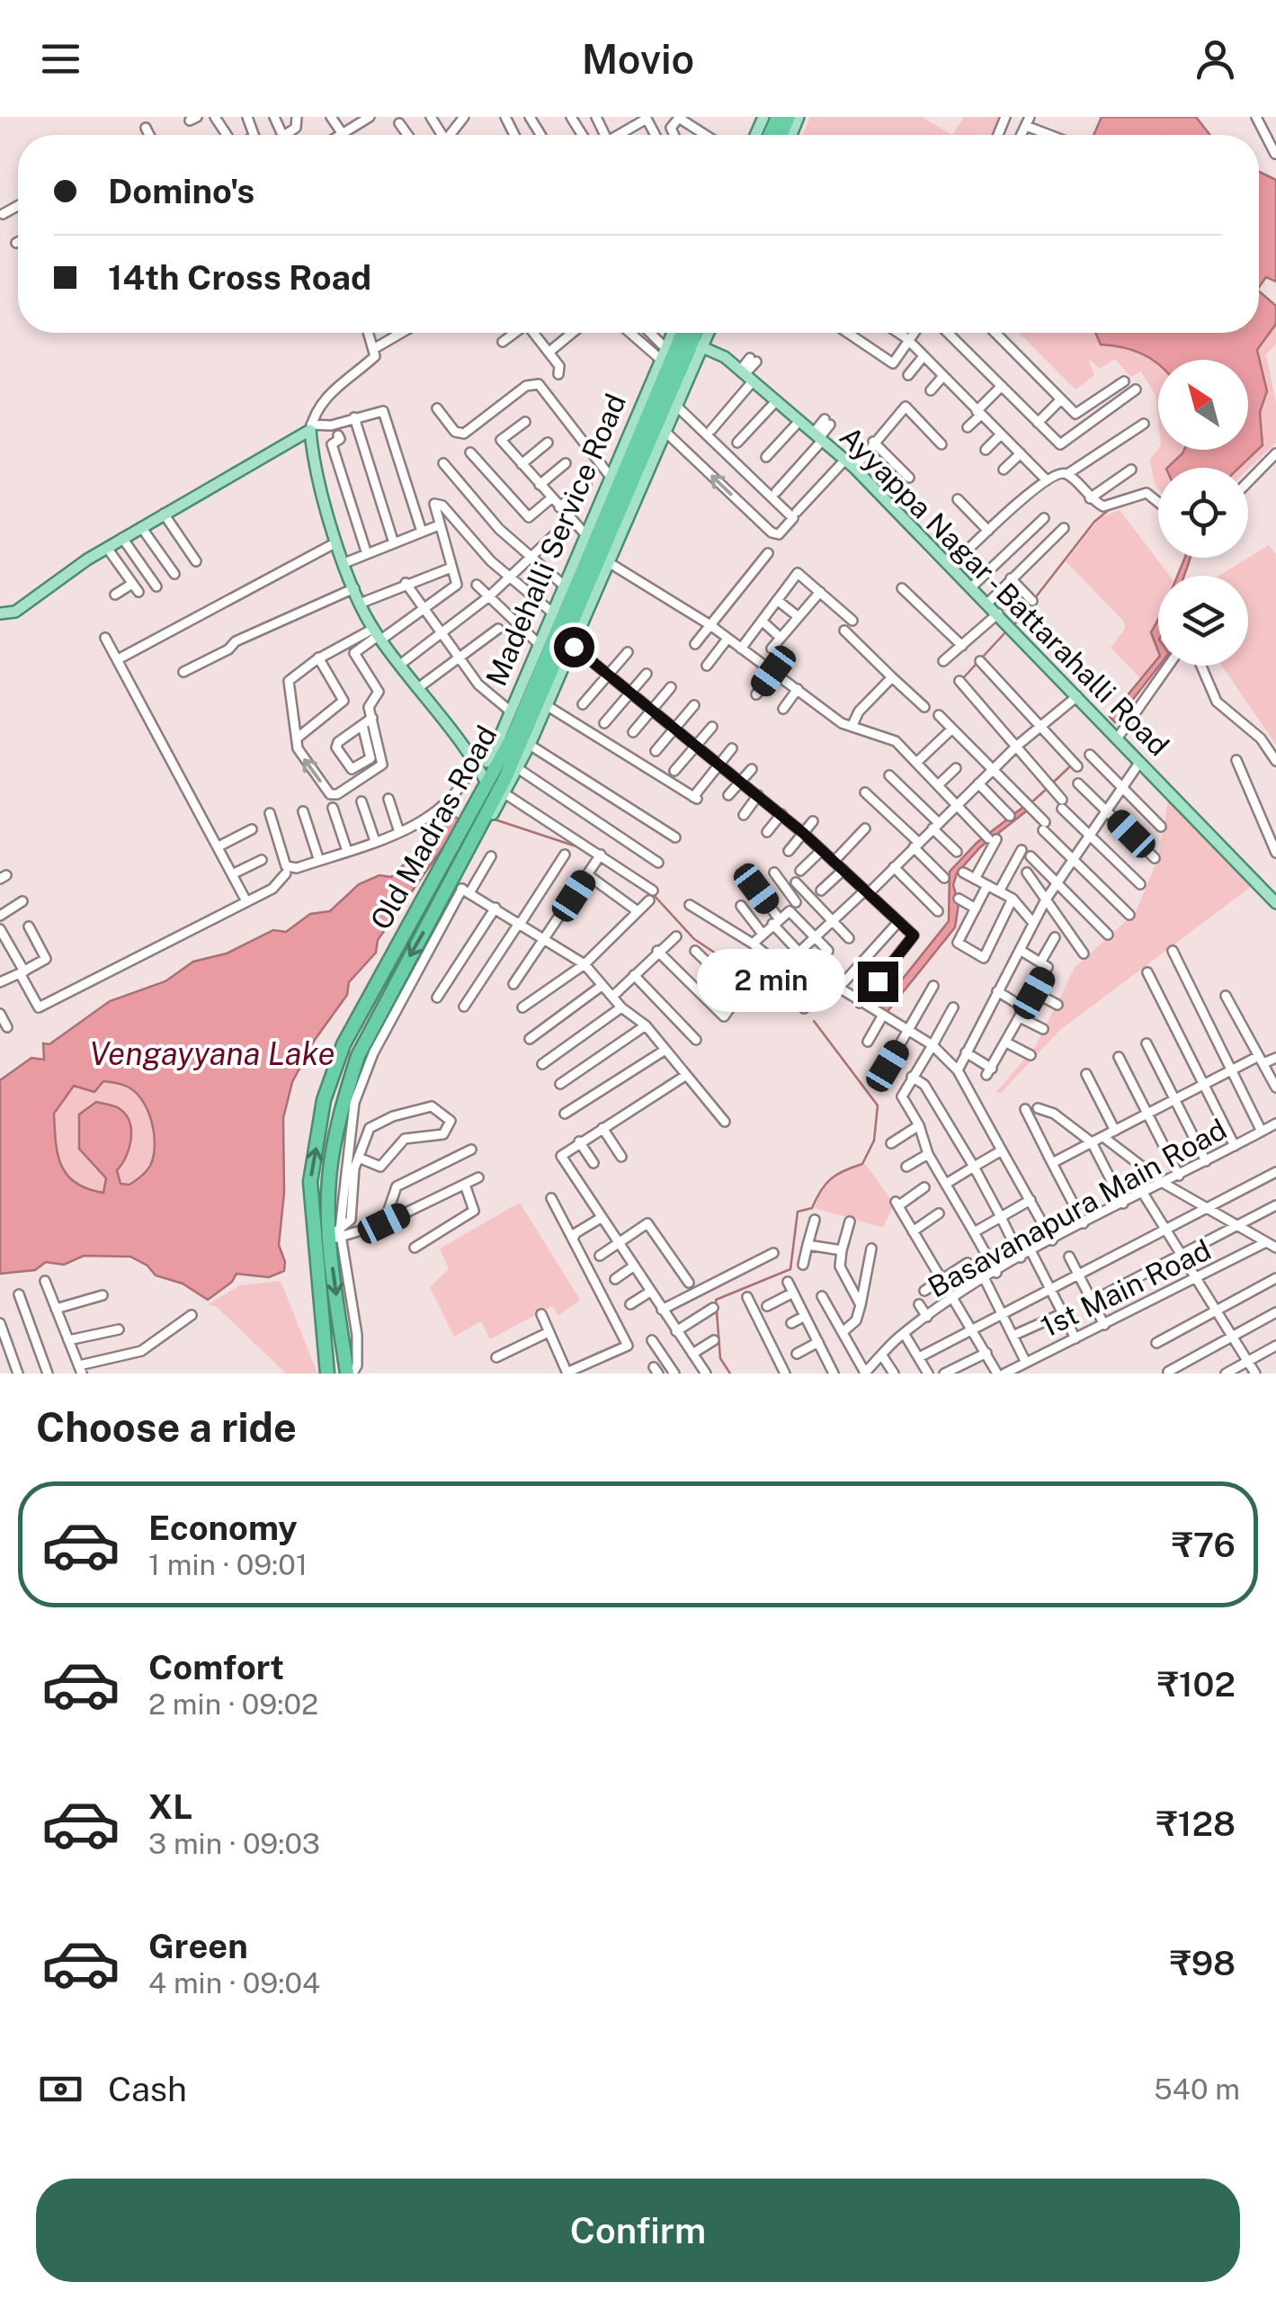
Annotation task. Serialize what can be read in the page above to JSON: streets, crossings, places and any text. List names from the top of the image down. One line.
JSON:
{"streets":{"highway":["Old Madras Road"],"main road":["Madehalli Service Road","Ayyappa Nagar - Battarahalli Road"],"street":["Basavanapura Main Road","1st Main Road"]},"water":["Vengayyana Lake"],"north":"top left","page":{"header":"Movio","banner":["Domino's","14th Cross Road"],"bubble":"2 min","heading":"Choose a ride","list":[{"name":"Economy","note":"1 min · 09:01","value":"₹76"},{"name":"Comfort","note":"2 min · 09:02","value":"₹102"},{"name":"XL","note":"3 min · 09:03","value":"₹128"},{"name":"Green","note":"4 min · 09:04","value":"₹98"}],"pay":["Cash","540 m"],"buttons":"Confirm"}}
